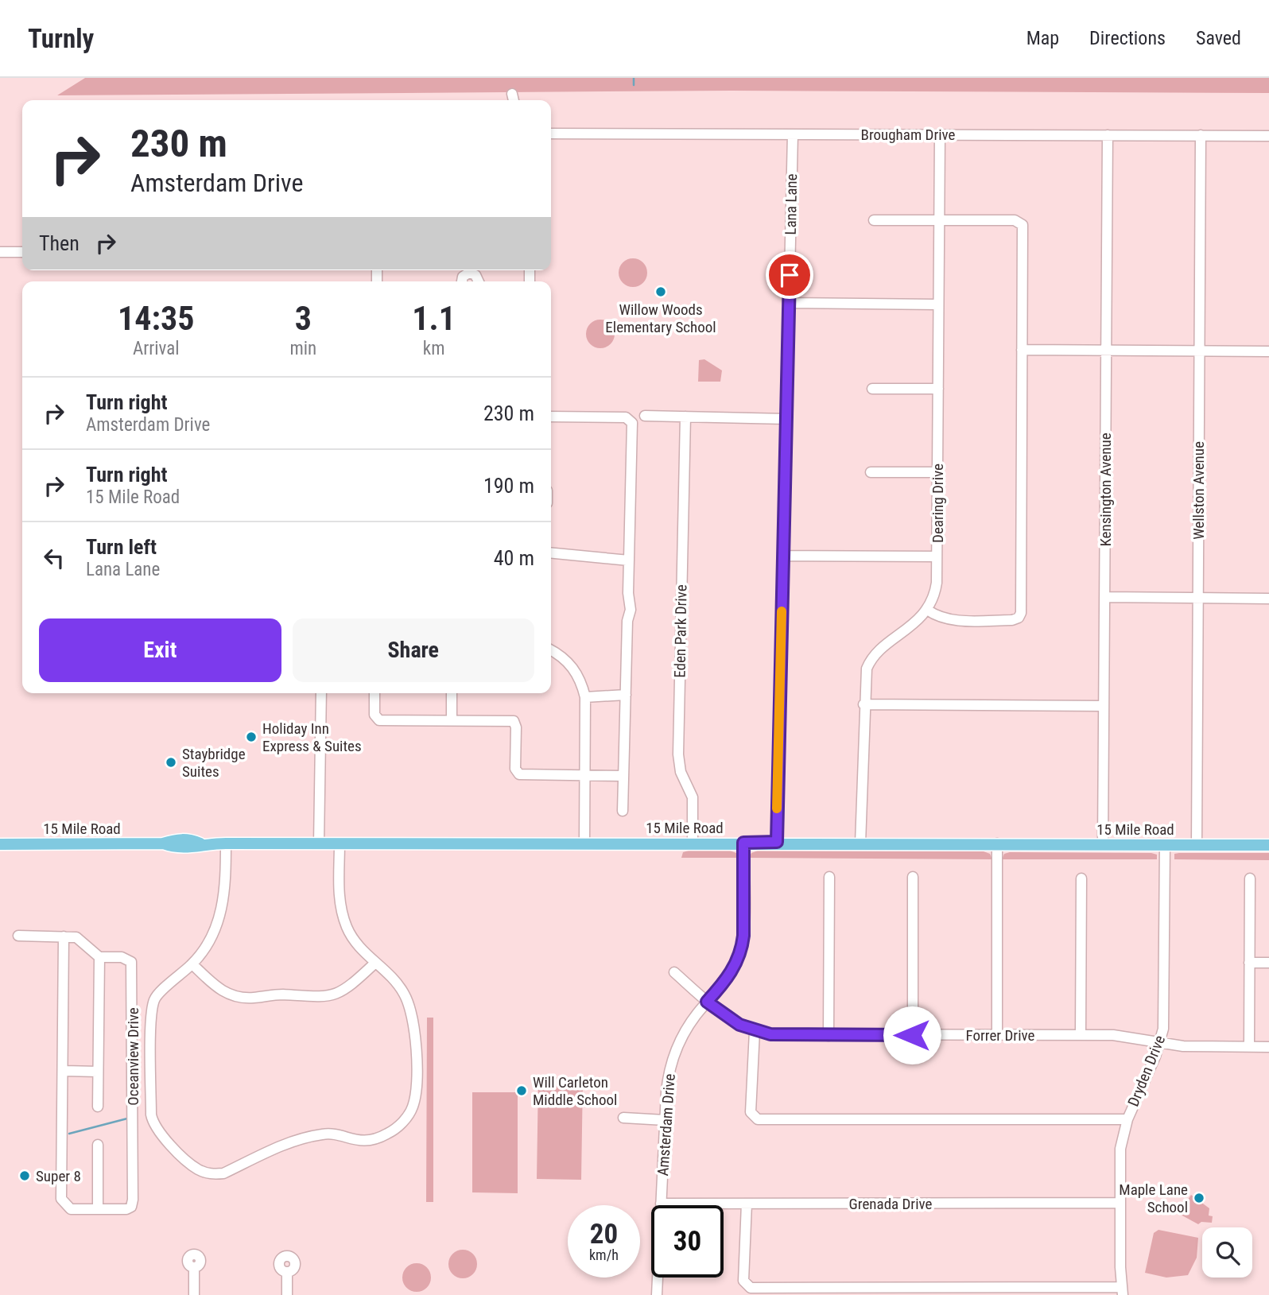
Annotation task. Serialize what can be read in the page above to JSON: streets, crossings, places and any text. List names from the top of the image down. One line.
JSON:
{"streets":{"main road":["15 Mile Road"],"street":["Brougham Drive","Lana Lane","Kensington Avenue","Wellston Avenue","Dearing Drive","Eden Park Drive","Forrer Drive","Oceanview Drive","Dryden Drive","Amsterdam Drive","Grenada Drive"]},"crossings":[["Brougham Drive","Lana Lane"],["Brougham Drive","Kensington Avenue"],["Brougham Drive","Wellston Avenue"],["Brougham Drive","Dearing Drive"],["Lana Lane","15 Mile Road"],["Kensington Avenue","15 Mile Road"],["Wellston Avenue","15 Mile Road"],["Dearing Drive","15 Mile Road"],["Eden Park Drive","15 Mile Road"],["15 Mile Road","Dryden Drive"],["15 Mile Road","Amsterdam Drive"],["Forrer Drive","Dryden Drive"],["Forrer Drive","Amsterdam Drive"],["Dryden Drive","Grenada Drive"],["Amsterdam Drive","Grenada Drive"]],"places":["Willow Woods Elementary School","Holiday Inn Express & Suites","Staybridge Suites","Will Carleton Middle School","Super 8","Maple Lane School"],"page":{"header":"Turnly","nav":["Map","Directions","Saved"],"turn":["230 m","Amsterdam Drive"],"then":"Then","eta":["14:35","Arrival","3","min","1.1","km"],"list":[{"name":"Turn right","note":"Amsterdam Drive","value":"230 m"},{"name":"Turn right","note":"15 Mile Road","value":"190 m"},{"name":"Turn left","note":"Lana Lane","value":"40 m"}],"buttons":["Exit","Share"],"speed":"20 km/h","limit":"30"}}
